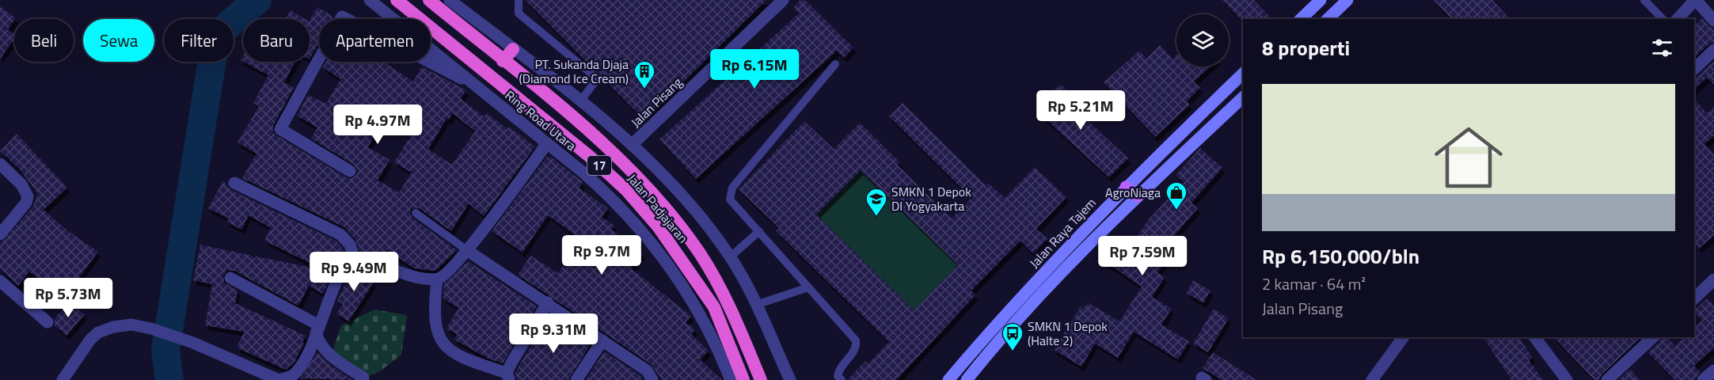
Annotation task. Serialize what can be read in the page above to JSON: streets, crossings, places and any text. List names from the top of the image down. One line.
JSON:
{"streets":{"highway":["17","Jalan Padjajaran"],"main road":["Jalan Raya Tajem"],"street":["Jalan Pisang","Ring Road Utara"]},"places":{"building":["PT. Sukanda Djaja (Diamond Ice Cream)"],"shop":["AgroNiaga"],"school or university":["SMKN 1 Depok DI Yogyakarta"],"bus stop":["SMKN 1 Depok (Halte 2)"]},"page":{"chip":["Beli","Sewa","Filter","Baru","Apartemen"],"heading":"8 properti","price":["Rp 6.15M","Rp 5.21M","Rp 4.97M","Rp 9.7M","Rp 7.59M","Rp 9.49M","Rp 5.73M","Rp 9.31M"],"list":[{"name":"Rp 6,150,000/bln","note":"2 kamar · 64 m² · Jalan Pisang"}]}}
